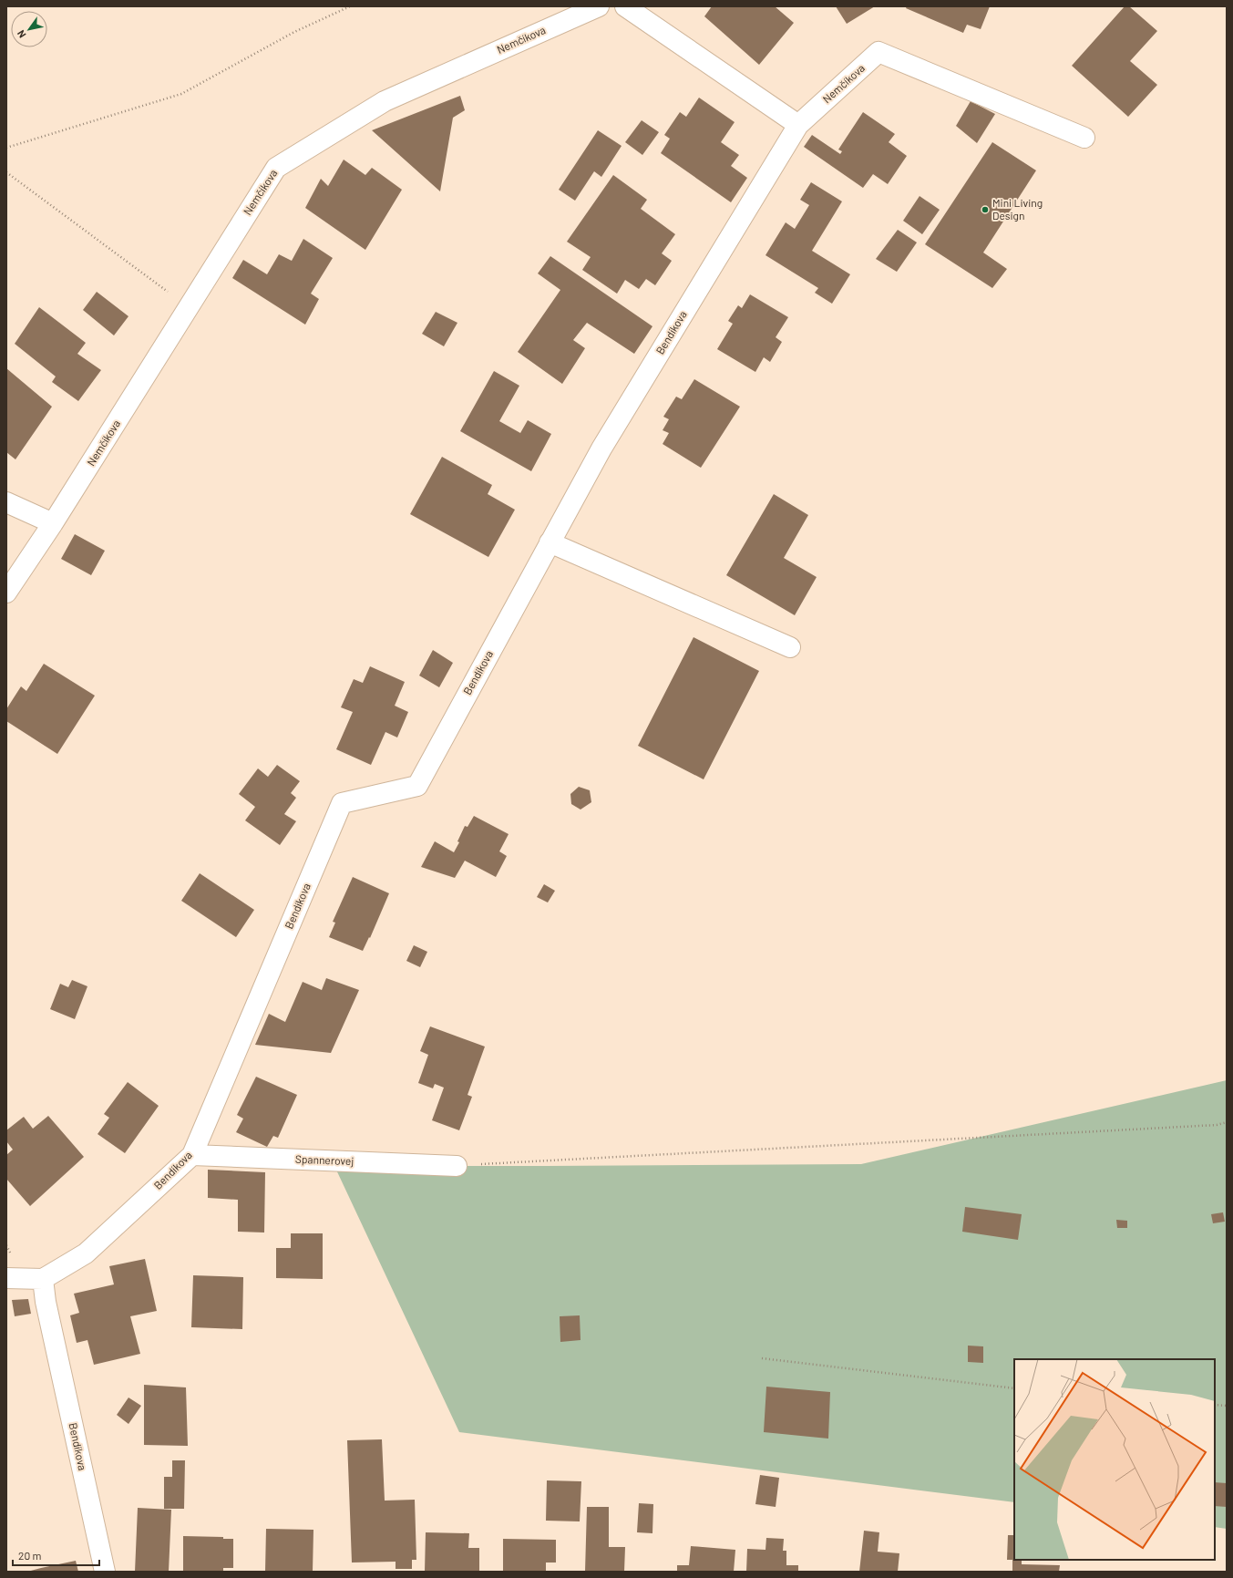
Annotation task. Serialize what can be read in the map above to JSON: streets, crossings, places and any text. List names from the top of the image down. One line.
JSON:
{"streets":{"street":["Nemčíkova","Bendíkova","Spannerovej"]},"crossings":[["Nemčíkova","Bendíkova"],["Bendíkova","Spannerovej"]],"places":["Mini Living Design"],"scale_bar":"20 m","north":"bottom left"}
